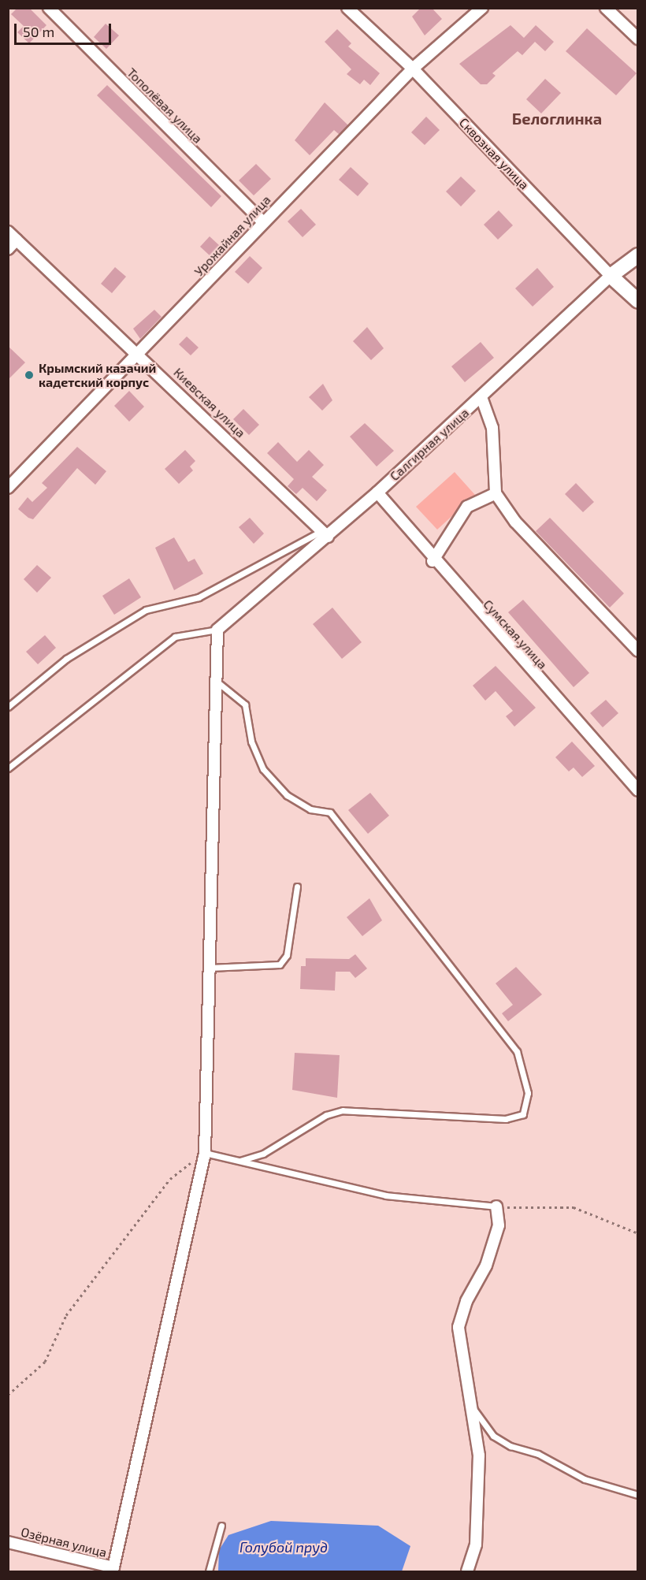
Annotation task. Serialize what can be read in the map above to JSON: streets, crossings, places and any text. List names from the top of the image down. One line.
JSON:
{"streets":{"main road":["Сквозная улица","Салгирная улица"],"street":["Тополёвая улица","Урожайная улица","Киевская улица","Сумская улица","Озёрная улица"]},"crossings":[["Тополёвая улица","Урожайная улица"],["Сквозная улица","Урожайная улица"],["Сквозная улица","Салгирная улица"],["Урожайная улица","Киевская улица"],["Киевская улица","Салгирная улица"],["Салгирная улица","Сумская улица"]],"districts":["Белоглинка"],"water":["Голубой пруд"],"places":["Крымский казачий кадетский корпус"],"scale_bar":"50 m"}
